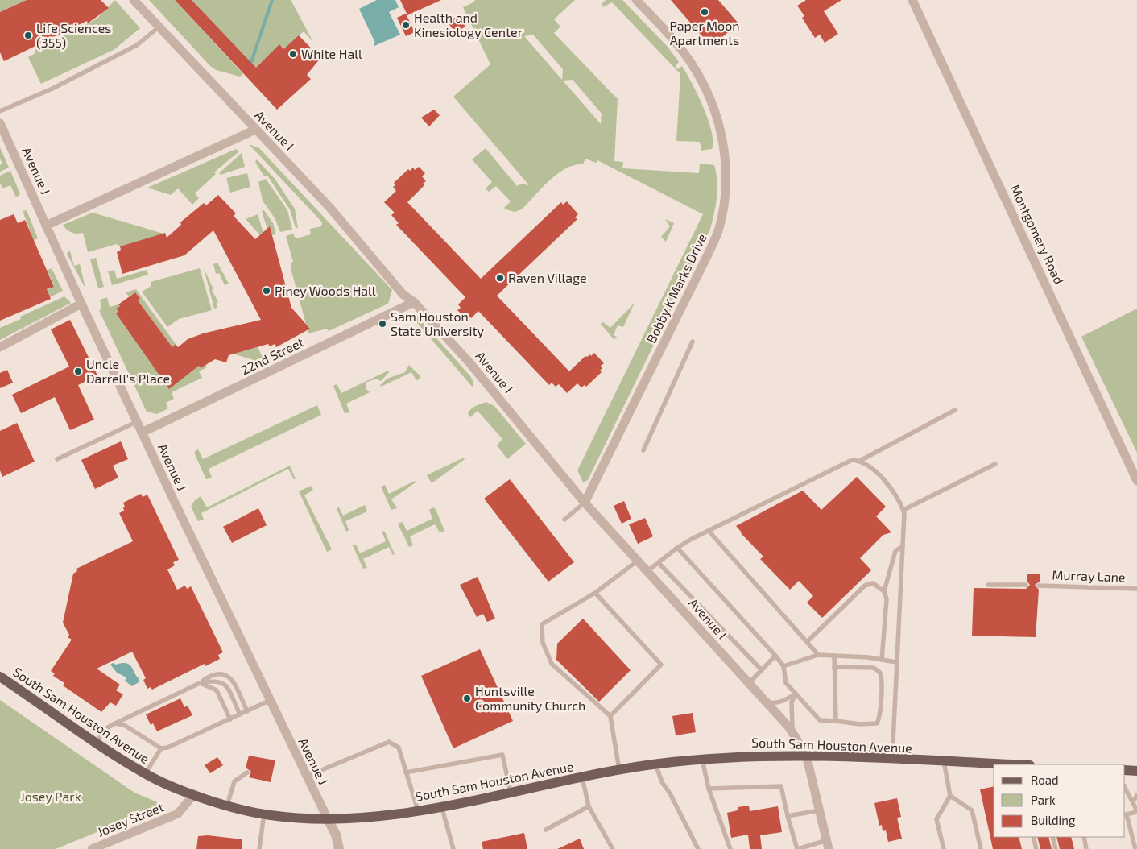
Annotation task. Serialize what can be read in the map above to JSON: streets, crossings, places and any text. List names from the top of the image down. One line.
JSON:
{"streets":{"main road":["South Sam Houston Avenue"],"street":["Avenue I","Avenue J","Montgomery Road","Bobby K Marks Drive","22nd Street","Josey Street"],"lane":["Murray Lane"]},"crossings":[["Avenue I","Bobby K Marks Drive"],["Avenue I","22nd Street"],["Avenue I","South Sam Houston Avenue"],["Avenue J","22nd Street"],["Avenue J","South Sam Houston Avenue"],["South Sam Houston Avenue","Josey Street"]],"parks":["Josey Park"],"places":["Paper Moon Apartments","Health and Kinesiology Center","Life Sciences (355)","White Hall","Raven Village","Piney Woods Hall","Sam Houston State University","Uncle Darrell's Place","Huntsville Community Church"],"legend":["Road","Park","Building"]}
